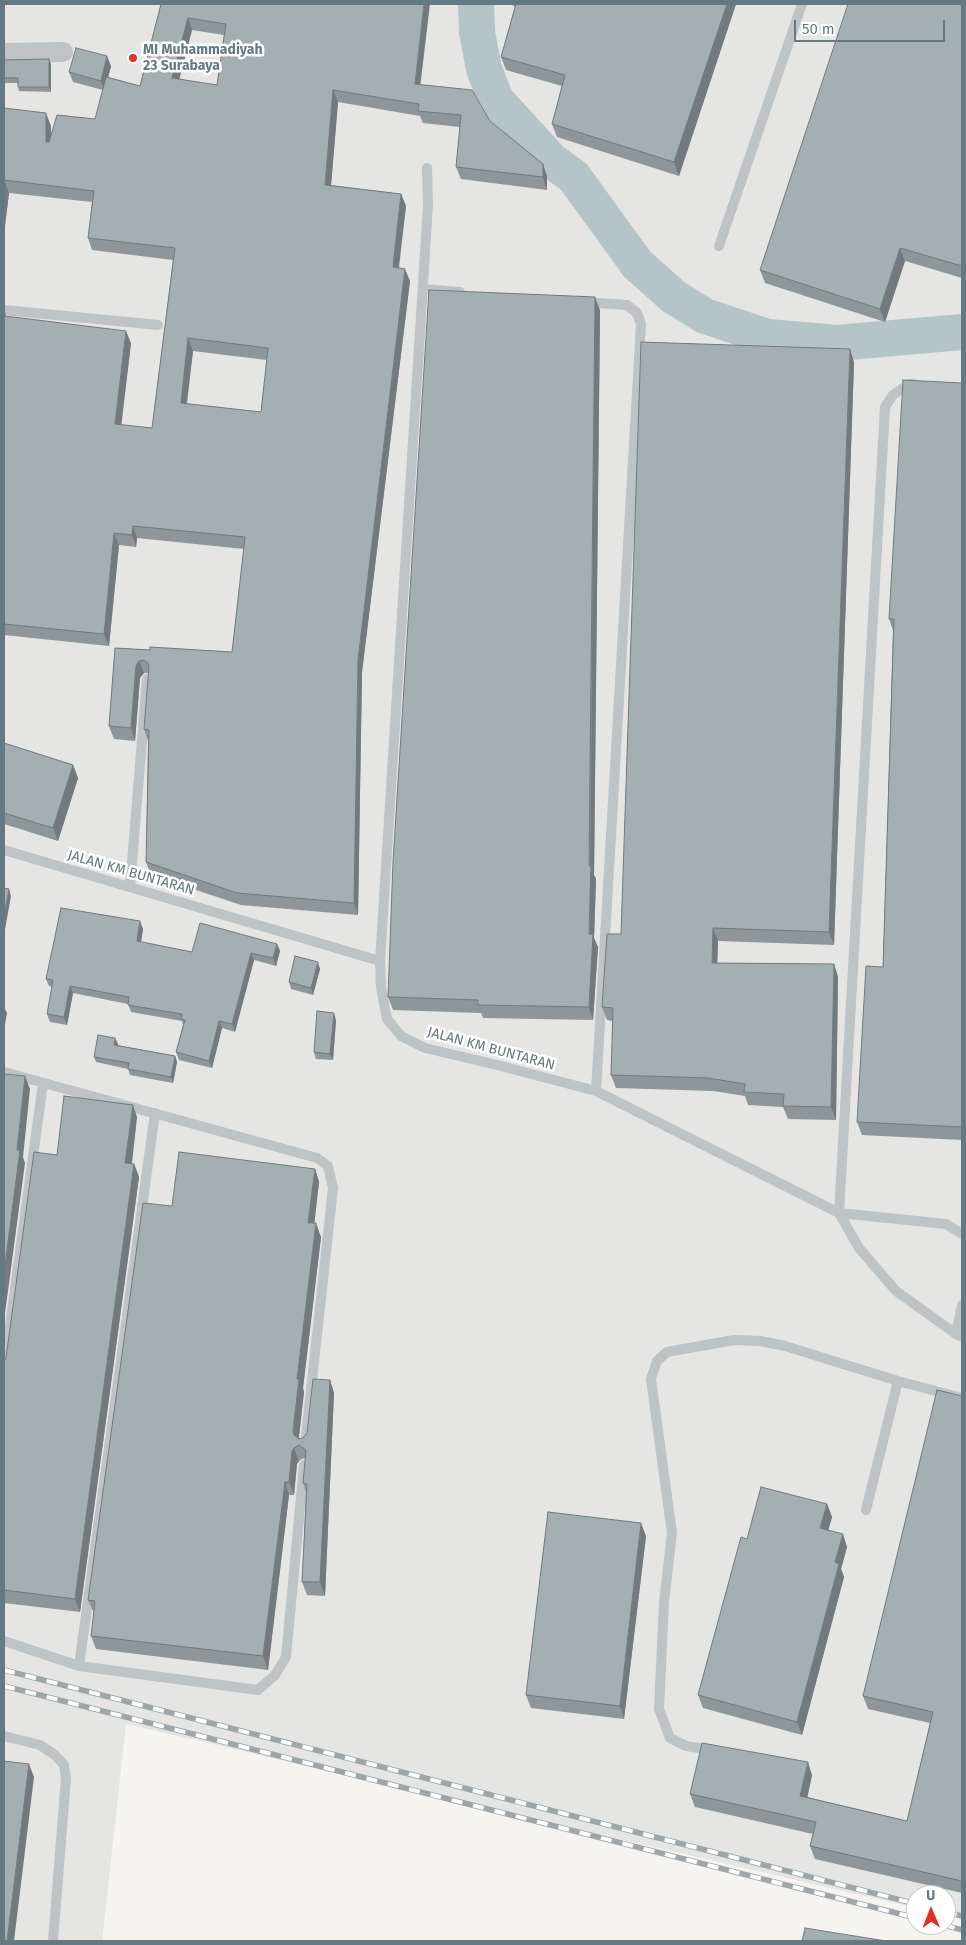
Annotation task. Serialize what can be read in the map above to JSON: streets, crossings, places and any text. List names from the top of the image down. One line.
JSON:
{"streets":{"lane":["JALAN KM BUNTARAN"]},"places":["MI Muhammadiyah 23 Surabaya"],"scale_bar":"50 m","north":"top"}
